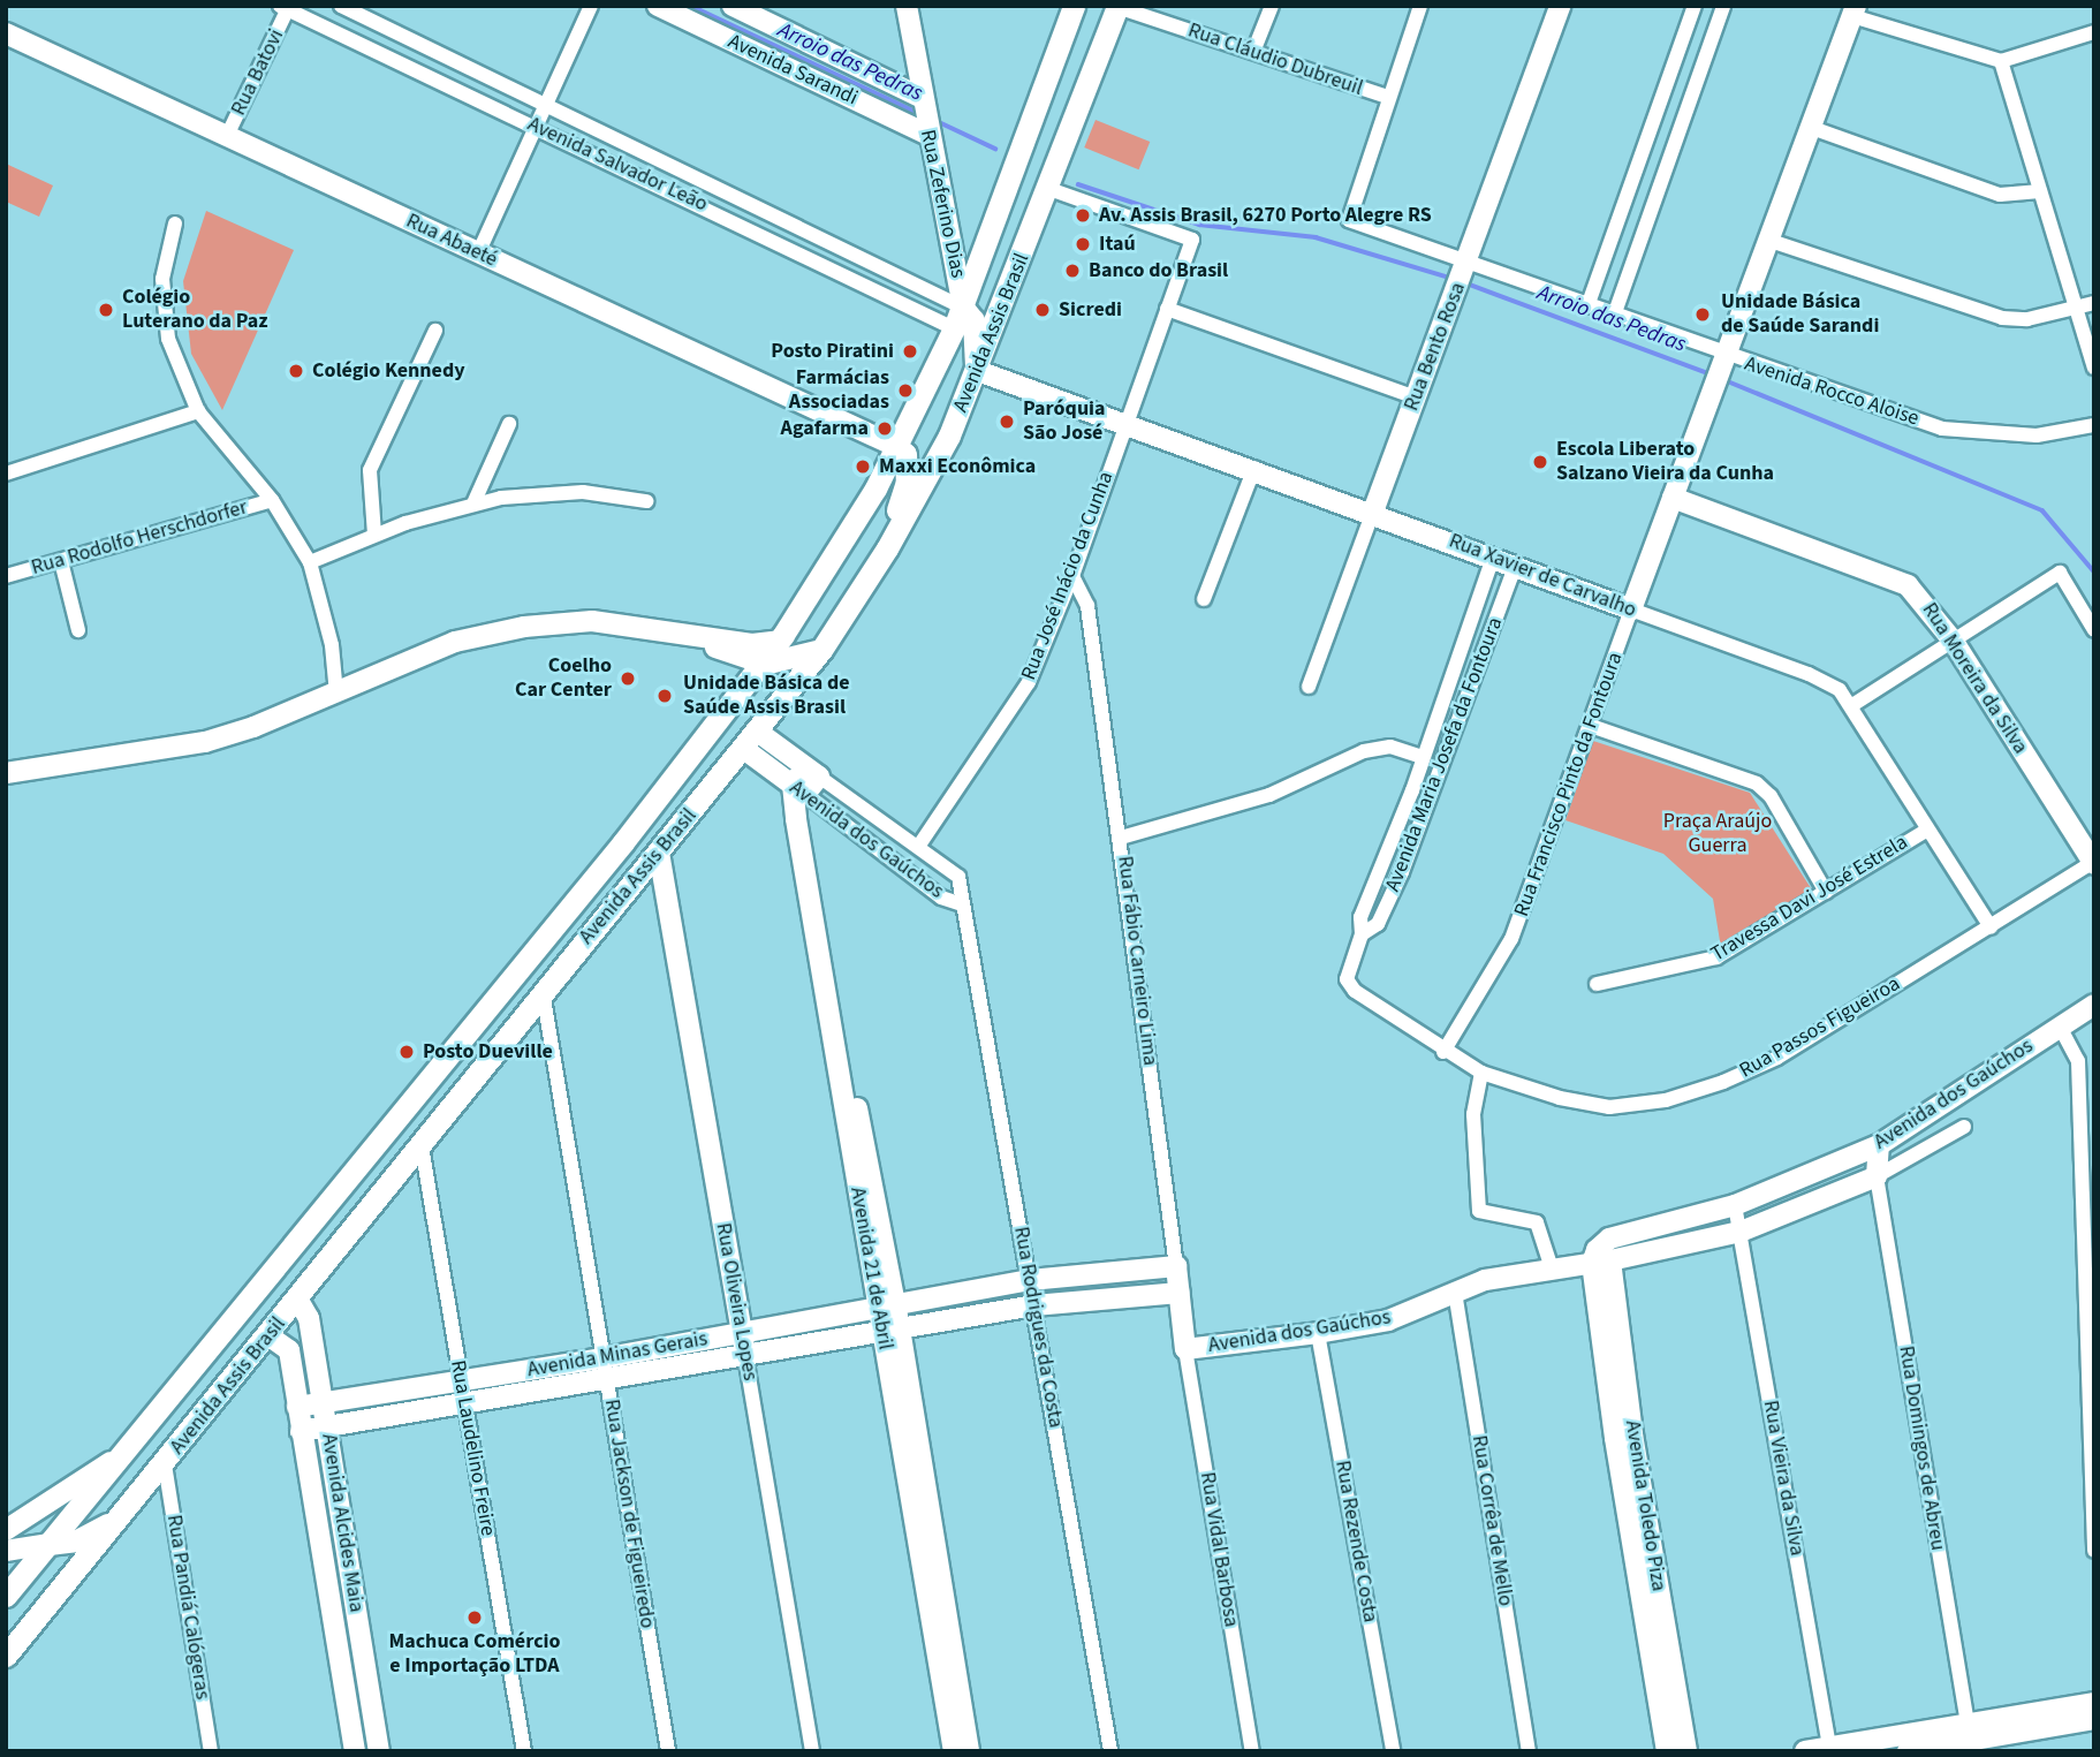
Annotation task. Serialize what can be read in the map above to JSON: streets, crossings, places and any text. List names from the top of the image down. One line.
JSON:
{"streets":{"main road":["Avenida Assis Brasil"],"street":["Rua Cláudio Dubreuil","Avenida Sarandi","Rua Batovi","Avenida Salvador Leão","Rua Zeferino Dias","Rua Abaeté","Rua Bento Rosa","Avenida Rocco Aloise","Rua Rodolfo Herschdorfer","Rua José Inácio da Cunha","Rua Xavier de Carvalho","Rua Moreira da Silva","Avenida Maria Josefa da Fontoura","Rua Francisco Pinto da Fontoura","Avenida dos Gaúchos","Travessa Davi José Estrela","Rua Fábio Carneiro Lima","Rua Passos Figueiroa","Avenida 21 de Abril","Rua Oliveira Lopes","Rua Rodrigues da Costa","Avenida Minas Gerais","Rua Laudelino Freire","Rua Domingos de Abreu","Rua Vieira da Silva","Avenida Toledo Piza","Rua Jackson de Figueiredo","Rua Corrêa de Mello","Avenida Alcides Maia","Rua Rezende Costa","Rua Vidal Barbosa","Rua Pandiá Calógeras"]},"crossings":[["Rua Cláudio Dubreuil","Avenida Assis Brasil"],["Rua Cláudio Dubreuil","Avenida Rocco Aloise"],["Avenida Sarandi","Rua Zeferino Dias"],["Rua Batovi","Avenida Salvador Leão"],["Rua Batovi","Rua Abaeté"],["Avenida Salvador Leão","Rua Zeferino Dias"],["Avenida Salvador Leão","Avenida Assis Brasil"],["Rua Zeferino Dias","Avenida Assis Brasil"],["Rua Abaeté","Avenida Assis Brasil"],["Avenida Assis Brasil","Rua José Inácio da Cunha"],["Avenida Assis Brasil","Rua Xavier de Carvalho"],["Avenida Assis Brasil","Avenida dos Gaúchos"],["Avenida Assis Brasil","Rua Oliveira Lopes"],["Avenida Assis Brasil","Rua Laudelino Freire"],["Avenida Assis Brasil","Rua Jackson de Figueiredo"],["Avenida Assis Brasil","Avenida Alcides Maia"],["Avenida Assis Brasil","Rua Pandiá Calógeras"],["Rua Bento Rosa","Avenida Rocco Aloise"],["Rua Bento Rosa","Rua Xavier de Carvalho"],["Avenida Rocco Aloise","Rua Francisco Pinto da Fontoura"],["Rua José Inácio da Cunha","Rua Xavier de Carvalho"],["Rua José Inácio da Cunha","Avenida dos Gaúchos"],["Rua José Inácio da Cunha","Rua Fábio Carneiro Lima"],["Rua Xavier de Carvalho","Avenida Maria Josefa da Fontoura"],["Rua Xavier de Carvalho","Rua Francisco Pinto da Fontoura"],["Rua Xavier de Carvalho","Travessa Davi José Estrela"],["Rua Xavier de Carvalho","Rua Passos Figueiroa"],["Rua Moreira da Silva","Rua Francisco Pinto da Fontoura"],["Rua Moreira da Silva","Rua Passos Figueiroa"],["Avenida Maria Josefa da Fontoura","Rua Passos Figueiroa"],["Rua Francisco Pinto da Fontoura","Rua Passos Figueiroa"],["Avenida dos Gaúchos","Rua Fábio Carneiro Lima"],["Avenida dos Gaúchos","Avenida 21 de Abril"],["Avenida dos Gaúchos","Rua Rodrigues da Costa"],["Avenida dos Gaúchos","Rua Domingos de Abreu"],["Avenida dos Gaúchos","Rua Vieira da Silva"],["Avenida dos Gaúchos","Avenida Toledo Piza"],["Avenida dos Gaúchos","Rua Corrêa de Mello"],["Avenida dos Gaúchos","Rua Rezende Costa"],["Avenida dos Gaúchos","Rua Vidal Barbosa"],["Rua Fábio Carneiro Lima","Avenida Minas Gerais"],["Rua Fábio Carneiro Lima","Rua Vidal Barbosa"],["Avenida 21 de Abril","Avenida Minas Gerais"],["Rua Oliveira Lopes","Avenida Minas Gerais"],["Rua Rodrigues da Costa","Avenida Minas Gerais"],["Avenida Minas Gerais","Rua Laudelino Freire"],["Avenida Minas Gerais","Rua Jackson de Figueiredo"],["Avenida Minas Gerais","Avenida Alcides Maia"]],"water":["Arroio das Pedras"],"parks":["Praça Araújo Guerra"],"places":["Av. Assis Brasil, 6270 Porto Alegre RS","Itaú","Banco do Brasil","Colégio Luterano da Paz","Sicredi","Unidade Básica de Saúde Sarandi","Posto Piratini","Colégio Kennedy","Farmácias Associadas","Paróquia São José","Agafarma","Escola Liberato Salzano Vieira da Cunha","Maxxi Econômica","Coelho Car Center","Unidade Básica de Saúde Assis Brasil","Posto Dueville","Machuca Comércio e Importação LTDA"]}
